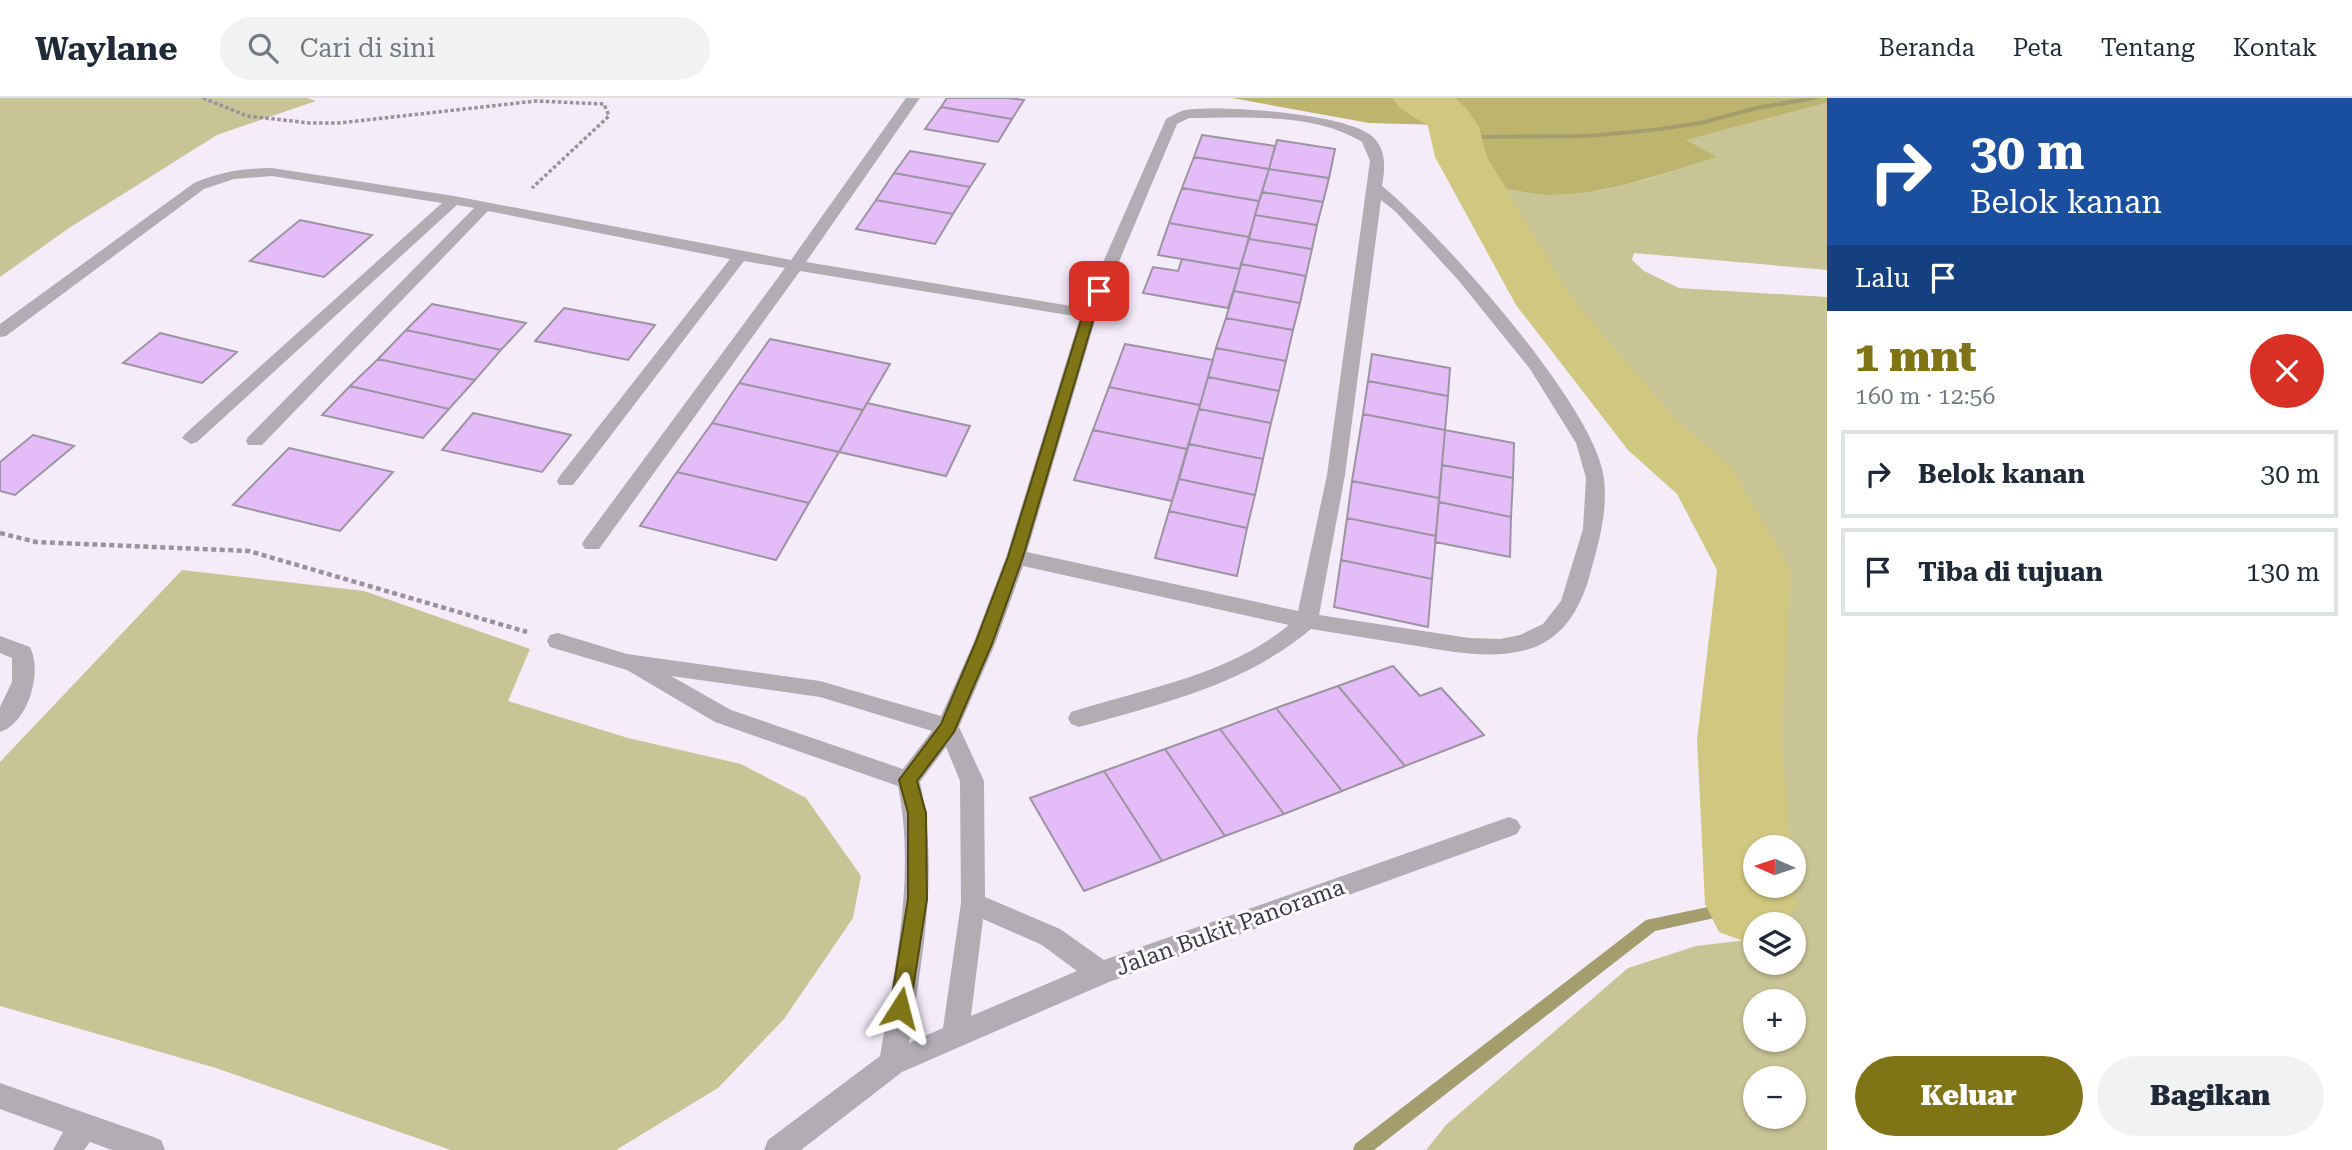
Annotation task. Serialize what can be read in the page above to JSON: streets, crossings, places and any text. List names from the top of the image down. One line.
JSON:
{"streets":{"street":["Jalan Bukit Panorama"]},"north":"left","page":{"header":"Waylane","search":"Cari di sini","nav":["Beranda","Peta","Tentang","Kontak"],"turn":["30 m","Belok kanan"],"then":"Lalu","heading":["1 mnt","160 m · 12:56"],"list":[{"name":"Belok kanan","value":"30 m"},{"name":"Tiba di tujuan","value":"130 m"}],"map_buttons":["+","−"],"buttons":["Keluar","Bagikan"]}}
